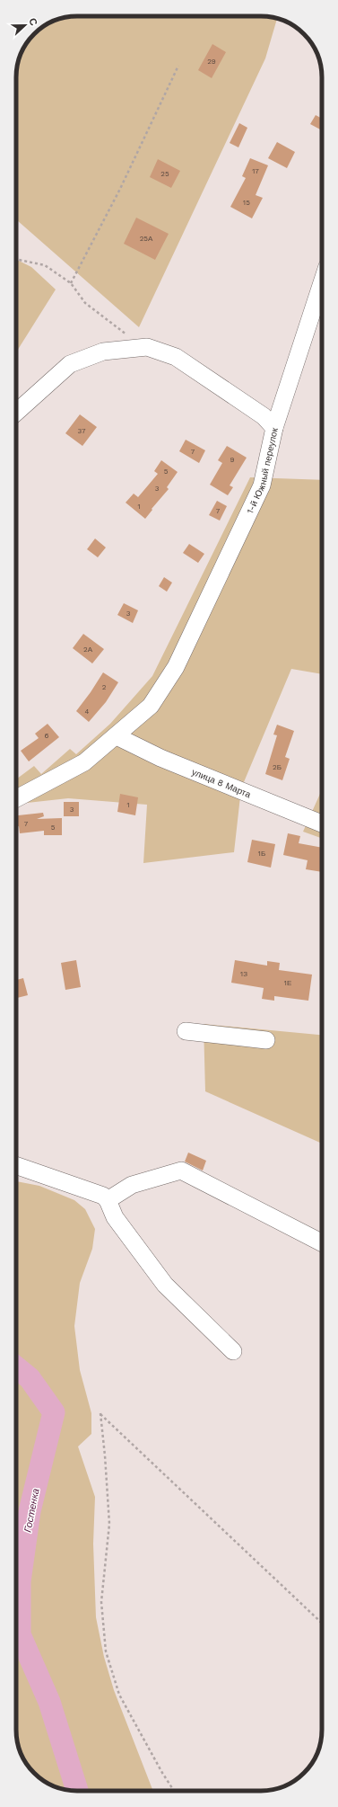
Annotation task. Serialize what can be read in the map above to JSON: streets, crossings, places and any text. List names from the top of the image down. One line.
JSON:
{"streets":{"street":["1-й Южный переулок","улица 8 Марта"]},"crossings":[["1-й Южный переулок","улица 8 Марта"]],"water":["Гостенка"],"house_numbers":["29","17","25","15","25А","37","7","9","5","3","1","7","3","2А","2","4","6","2Б","1","3","7","5","1Б","1З","1Е"],"north":"right"}
